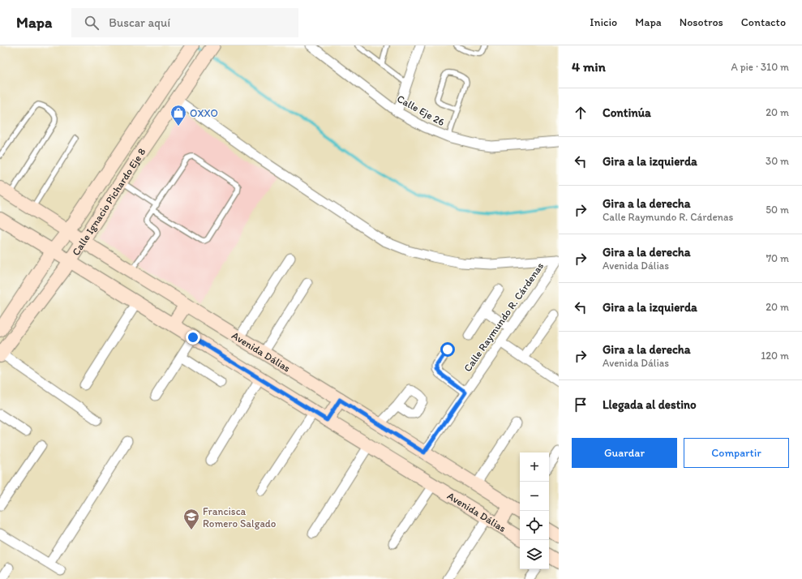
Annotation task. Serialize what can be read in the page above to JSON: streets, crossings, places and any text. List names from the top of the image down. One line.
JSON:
{"streets":{"main road":["Calle Ignacio Pichardo Eje 8","Avenida Dálias"],"street":["Calle Eje 26","Calle Raymundo R. Cárdenas"]},"crossings":[["Calle Ignacio Pichardo Eje 8","Avenida Dálias"],["Calle Raymundo R. Cárdenas","Avenida Dálias"]],"places":{"shop":["OXXO"],"school or university":["Francisca Romero Salgado"]},"page":{"header":"Mapa","search":"Buscar aquí","nav":["Inicio","Mapa","Nosotros","Contacto"],"heading":["4 min","A pie · 310 m"],"list":[["Continúa","20 m"],["Gira a la izquierda","30 m"],["Gira a la derecha","Calle Raymundo R. Cárdenas","50 m"],["Gira a la derecha","Avenida Dálias","70 m"],["Gira a la izquierda","20 m"],["Gira a la derecha","Avenida Dálias","120 m"],"Llegada al destino"],"buttons":["Guardar","Compartir"],"map_buttons":["+","−"]}}
